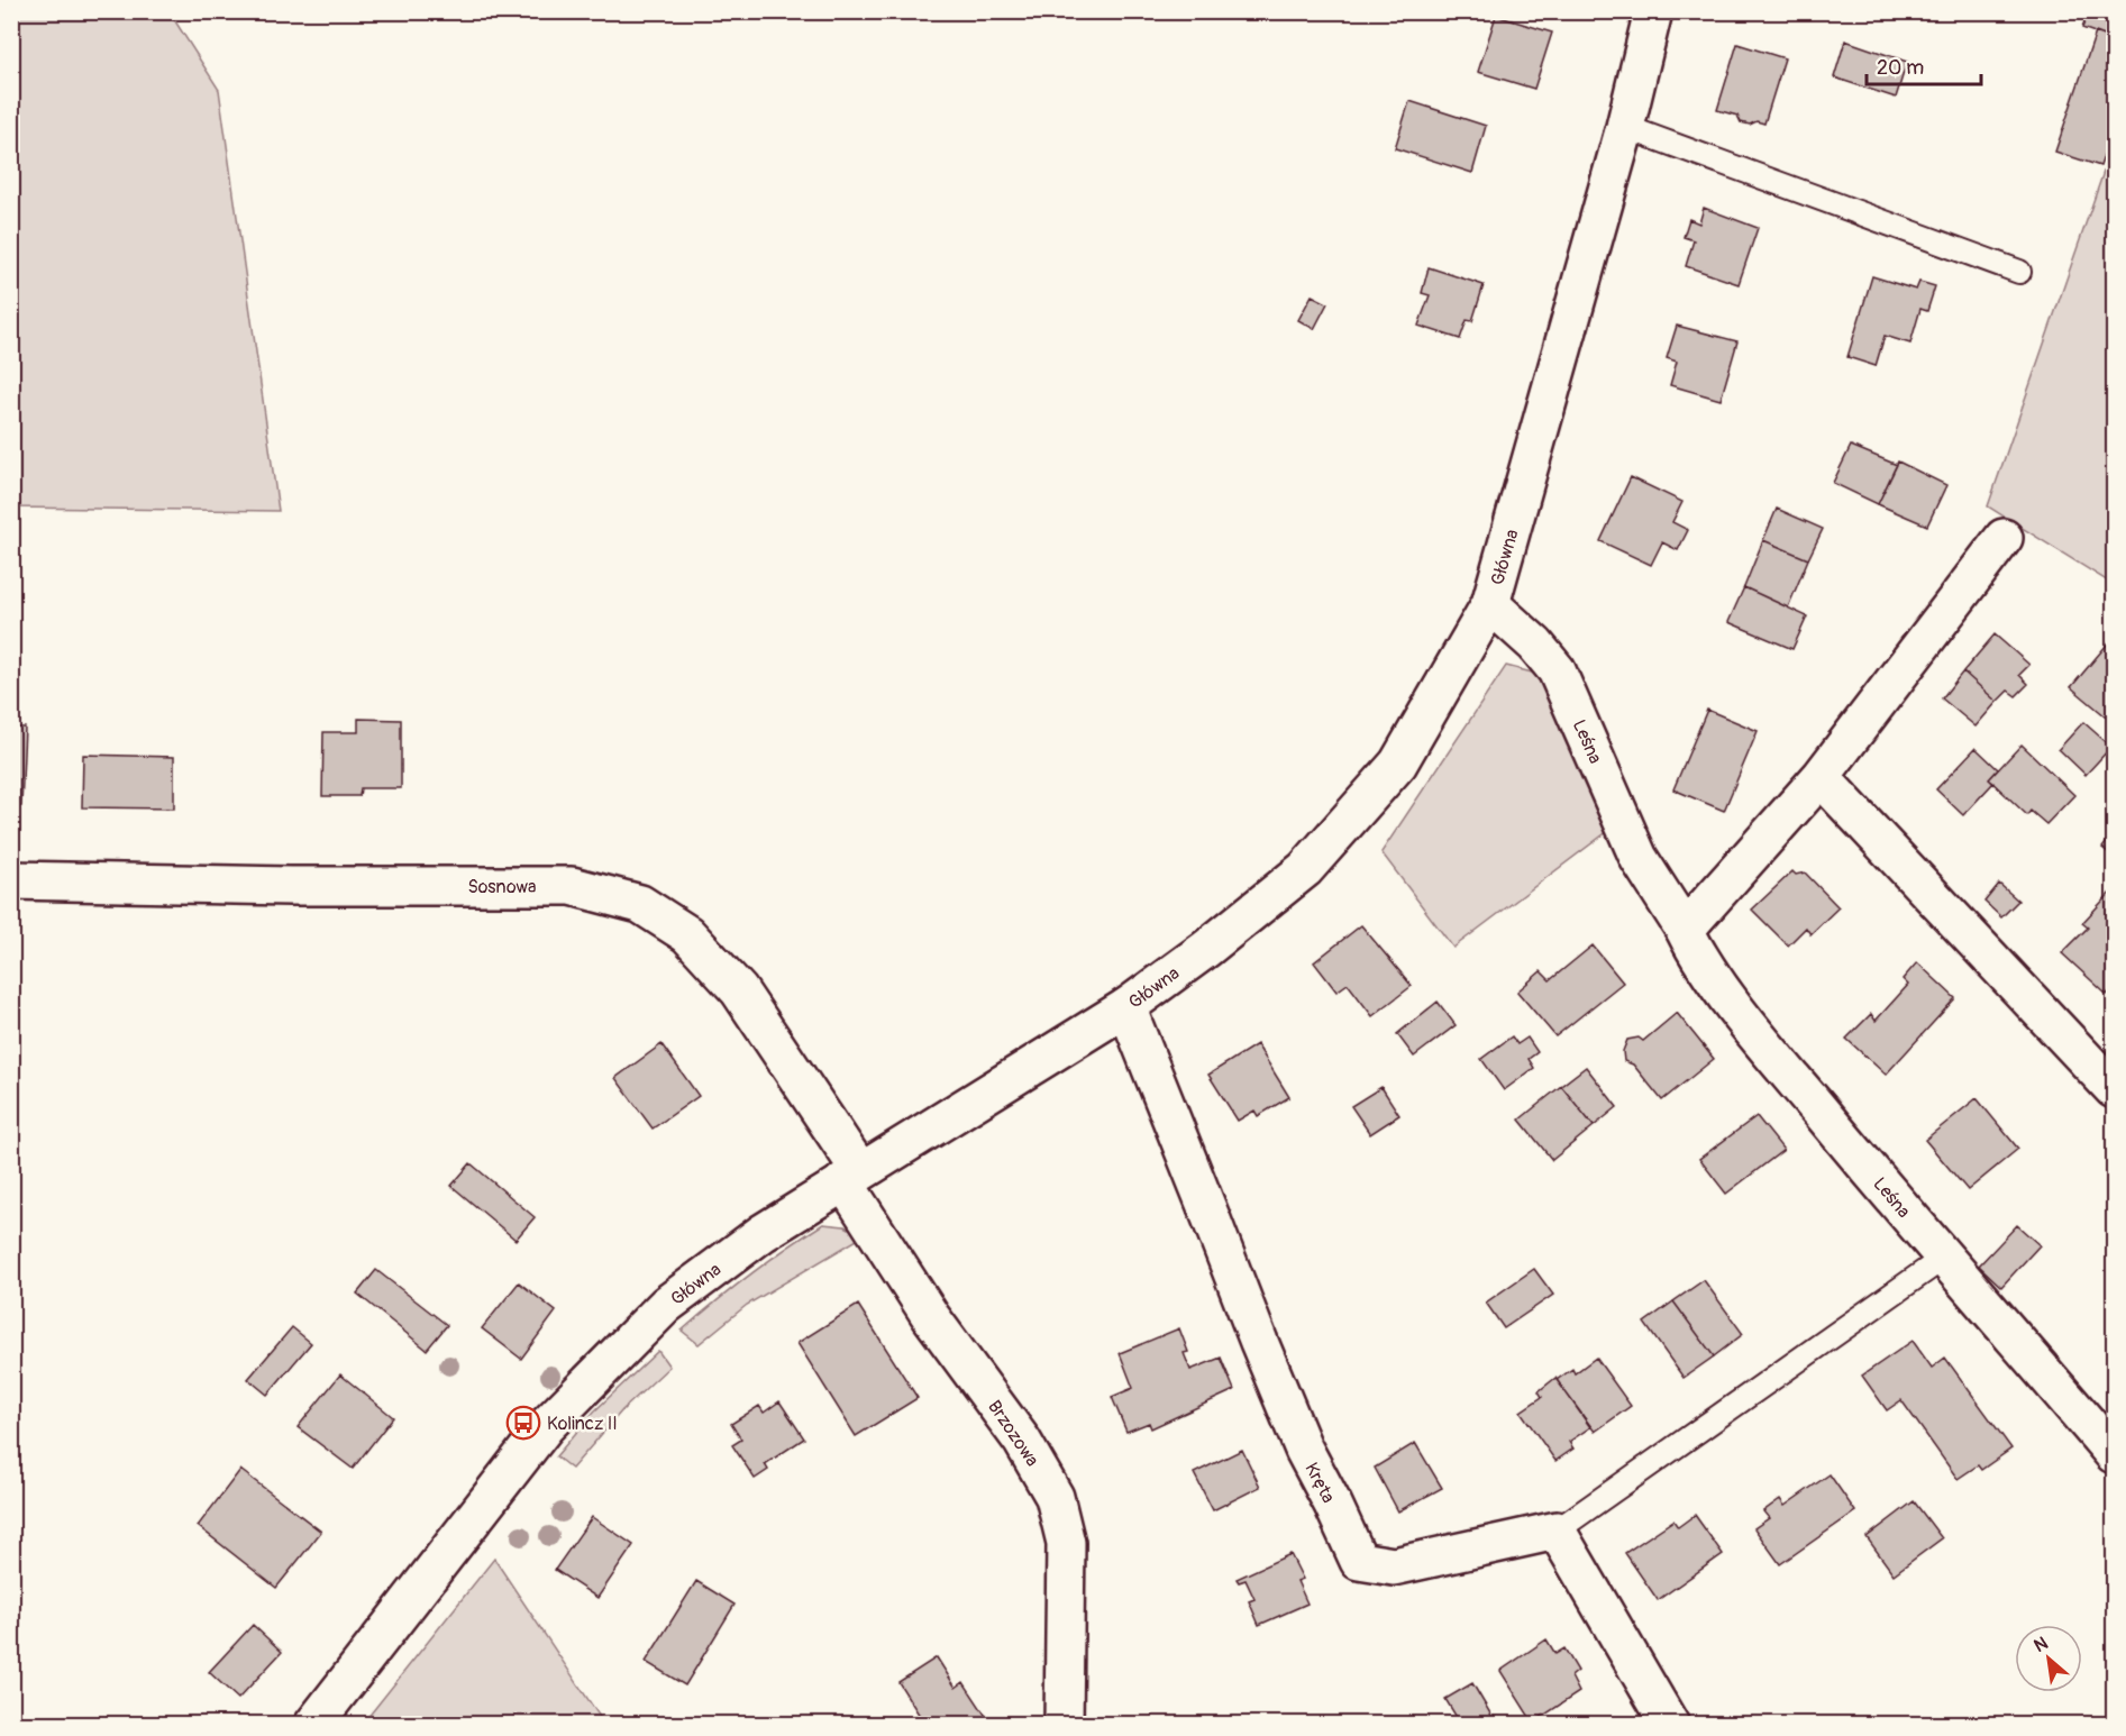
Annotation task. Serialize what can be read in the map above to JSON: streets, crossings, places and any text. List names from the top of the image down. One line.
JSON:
{"streets":{"street":["Główna","Leśna","Sosnowa","Brzozowa","Kręta"]},"crossings":[["Główna","Leśna"],["Główna","Sosnowa"],["Główna","Brzozowa"],["Główna","Kręta"],["Sosnowa","Brzozowa"]],"places":{"bus stop":["Kolincz II"]},"scale_bar":"20 m","north":"top left"}
